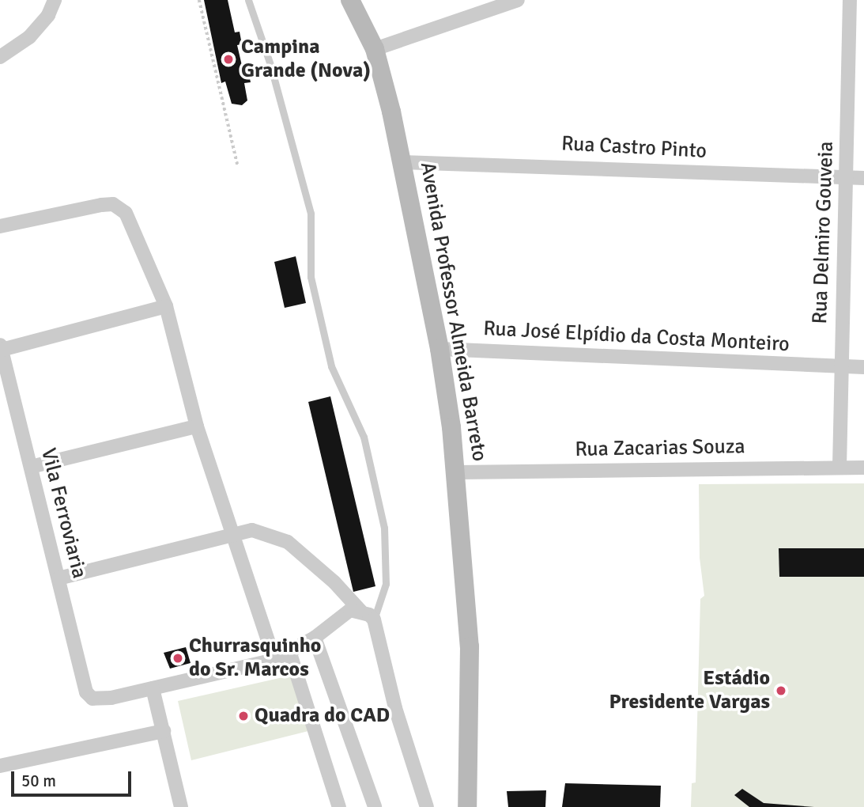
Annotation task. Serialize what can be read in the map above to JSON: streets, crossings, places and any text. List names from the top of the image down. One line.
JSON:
{"streets":{"main road":["Avenida Professor Almeida Barreto"],"street":["Rua Castro Pinto","Rua Delmiro Gouveia","Rua José Elpídio da Costa Monteiro","Rua Zacarias Souza","Vila Ferroviaria"]},"crossings":[["Rua Castro Pinto","Rua Delmiro Gouveia"],["Rua Castro Pinto","Avenida Professor Almeida Barreto"],["Rua Delmiro Gouveia","Rua José Elpídio da Costa Monteiro"],["Rua Delmiro Gouveia","Rua Zacarias Souza"],["Avenida Professor Almeida Barreto","Rua José Elpídio da Costa Monteiro"],["Avenida Professor Almeida Barreto","Rua Zacarias Souza"]],"places":["Campina Grande (Nova)","Churrasquinho do Sr. Marcos","Estádio Presidente Vargas","Quadra do CAD"],"scale_bar":"50 m"}
